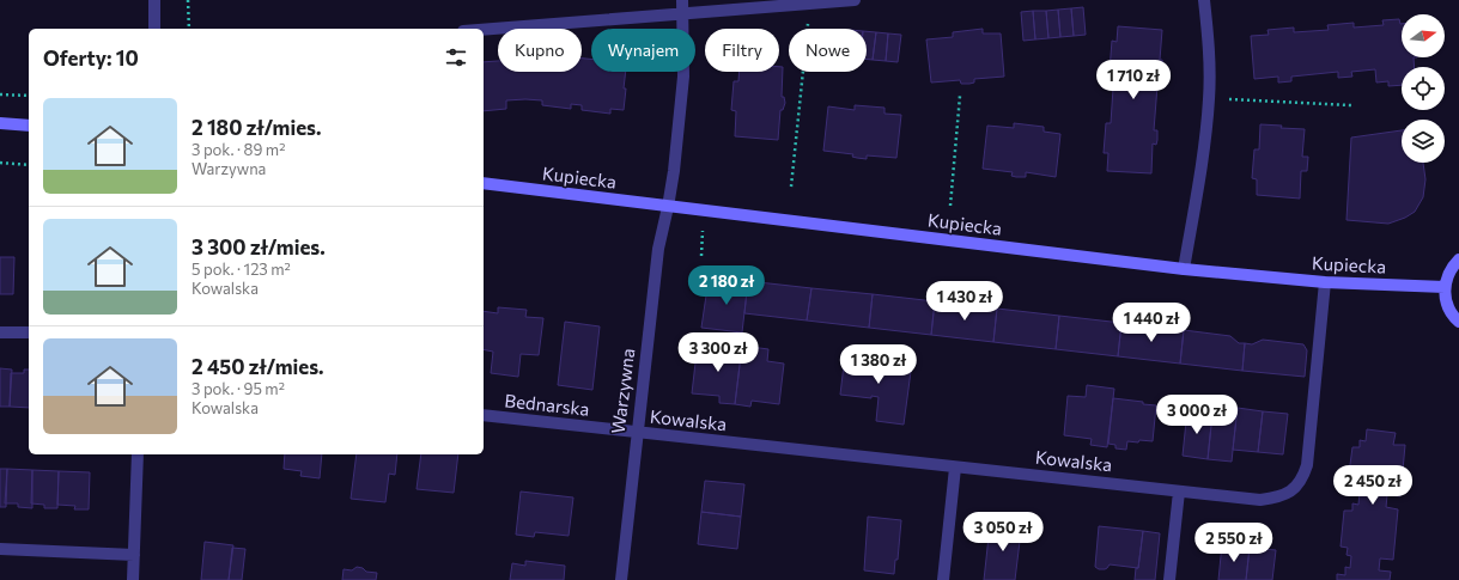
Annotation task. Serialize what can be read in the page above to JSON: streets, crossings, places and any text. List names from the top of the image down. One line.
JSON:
{"streets":{"street":["Kupiecka","Warzywna","Bednarska","Kowalska"]},"crossings":[["Kupiecka","Warzywna"],["Kupiecka","Kowalska"],["Warzywna","Bednarska"],["Warzywna","Kowalska"],["Bednarska","Kowalska"]],"north":"right","page":{"chip":["Kupno","Wynajem","Filtry","Nowe"],"heading":"Oferty: 10","price":["1 710 zł","2 180 zł","1 430 zł","1 440 zł","3 300 zł","1 380 zł","3 000 zł","2 450 zł","3 050 zł","2 550 zł"],"list":[{"name":"2 180 zł/mies.","note":"3 pok. · 89 m² · Warzywna"},{"name":"3 300 zł/mies.","note":"5 pok. · 123 m² · Kowalska"},{"name":"2 450 zł/mies.","note":"3 pok. · 95 m² · Kowalska"}]}}
